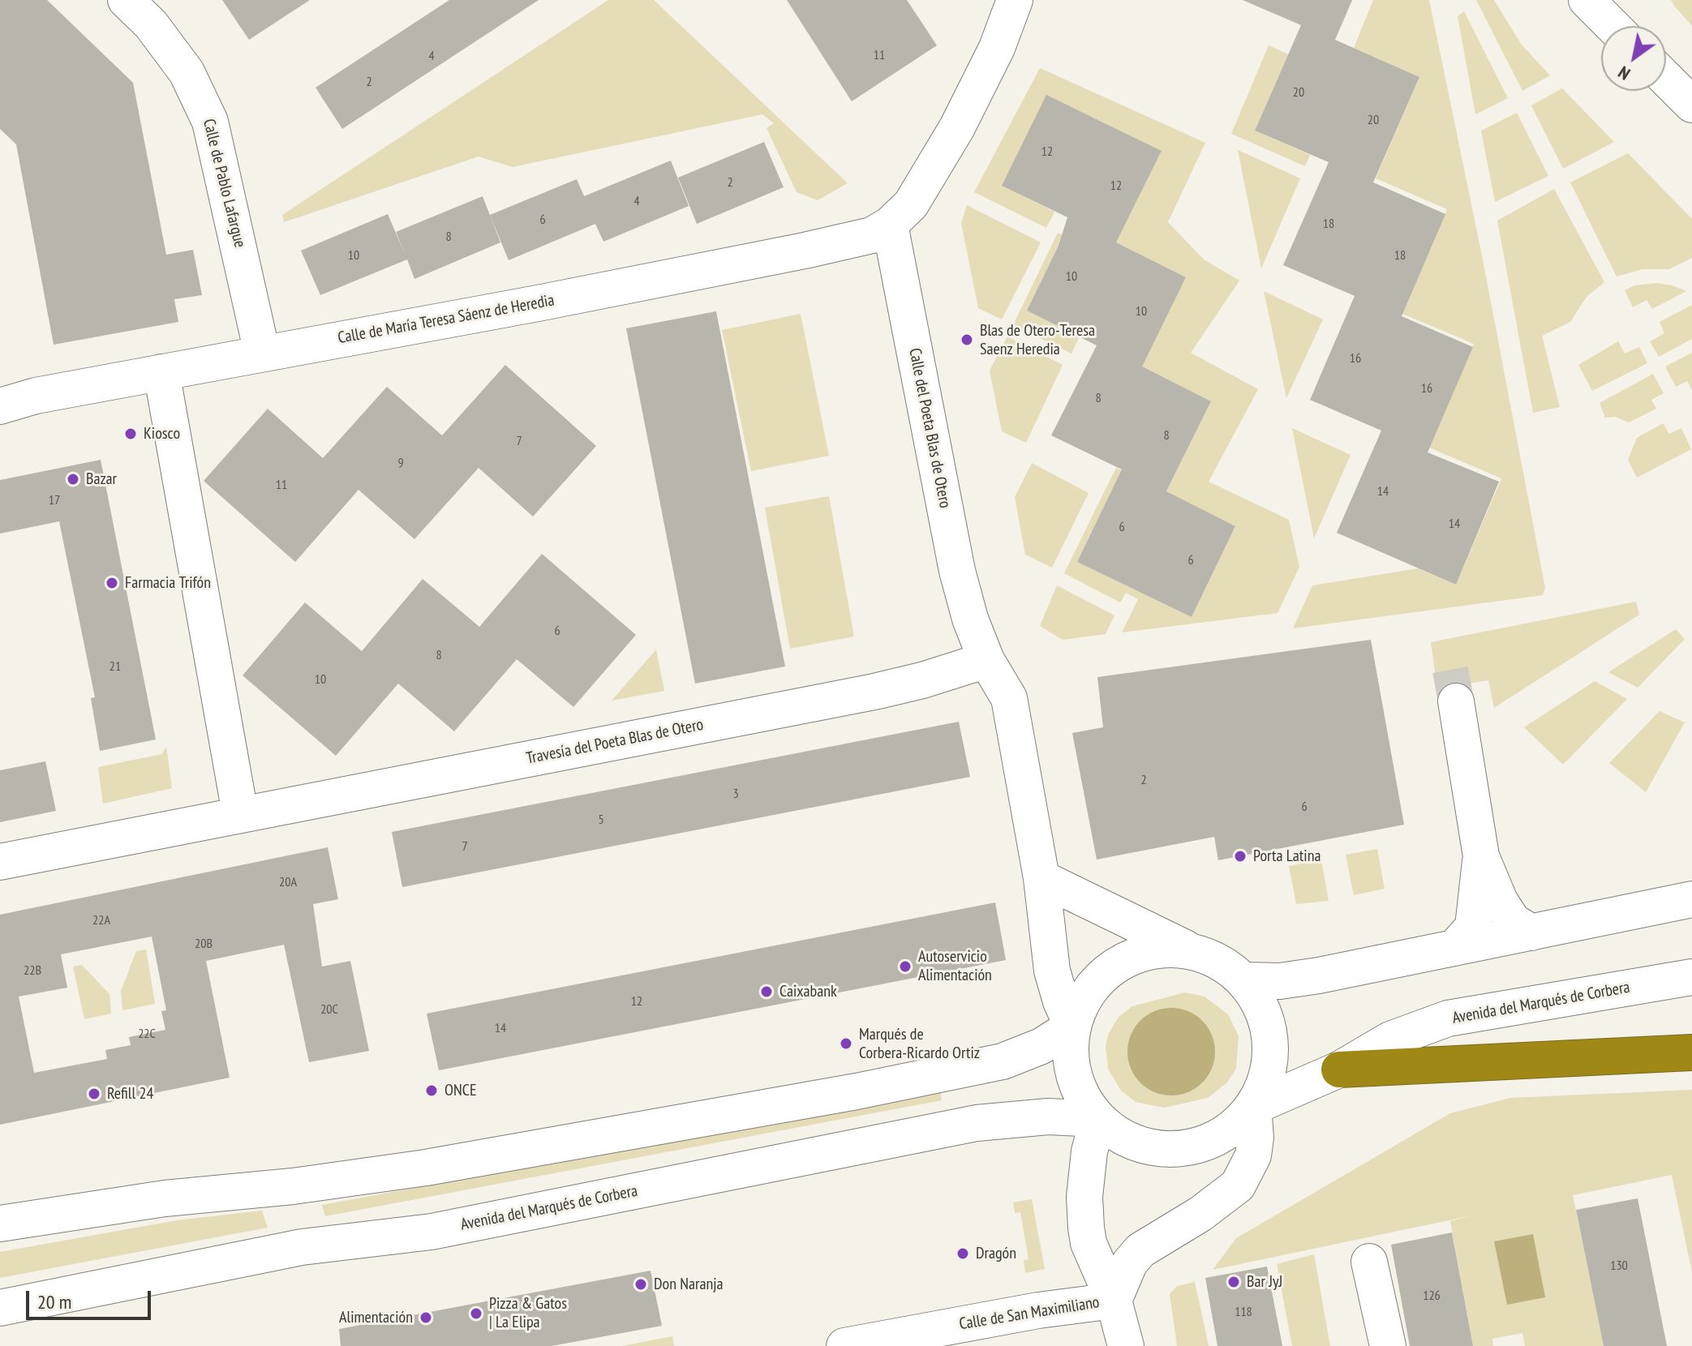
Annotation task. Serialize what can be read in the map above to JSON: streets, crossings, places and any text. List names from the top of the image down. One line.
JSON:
{"streets":{"street":["Calle de Pablo Lafargue","Calle de María Teresa Sáenz de Heredia","Calle del Poeta Blas de Otero","Travesía del Poeta Blas de Otero","Avenida del Marqués de Corbera","Calle de San Maximiliano"]},"crossings":[["Calle de Pablo Lafargue","Calle de María Teresa Sáenz de Heredia"],["Calle de María Teresa Sáenz de Heredia","Calle del Poeta Blas de Otero"],["Calle del Poeta Blas de Otero","Travesía del Poeta Blas de Otero"],["Calle del Poeta Blas de Otero","Avenida del Marqués de Corbera"],["Calle del Poeta Blas de Otero","Calle de San Maximiliano"],["Avenida del Marqués de Corbera","Calle de San Maximiliano"]],"places":["Blas de Otero-Teresa Saenz Heredia","Kiosco","Bazar","Farmacia Trifón","Porta Latina","Autoservicio Alimentación","Caixabank","Marqués de Corbera-Ricardo Ortiz","ONCE","Refill 24","Dragón","Bar JyJ","Don Naranja","Pizza & Gatos | La Elipa","Alimentación"],"house_numbers":["11","4","2","20","20","12","2","12","4","6","18","8","10","18","10","10","16","16","8","8","7","9","11","14","17","14","6","6","6","8","21","10","2","3","6","5","7","20A","22A","20B","22B","12","20C","14","22C","130","126","118"],"scale_bar":"20 m","north":"bottom left"}
